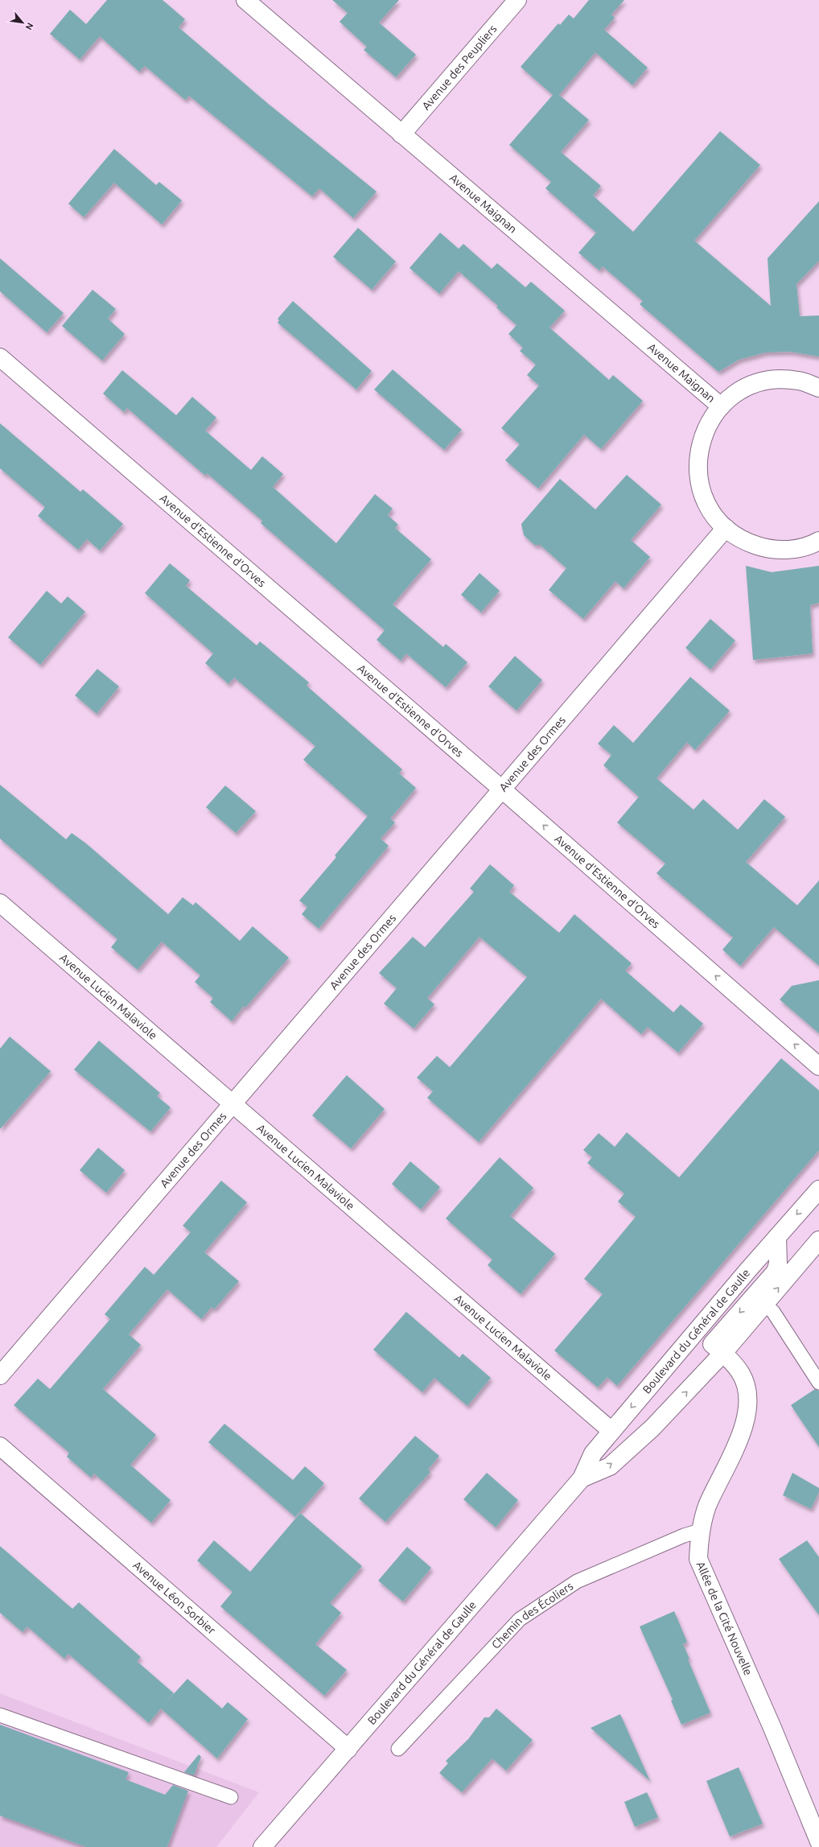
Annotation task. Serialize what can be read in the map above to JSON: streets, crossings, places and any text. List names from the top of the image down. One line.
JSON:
{"streets":{"street":["Avenue des Peupliers","Avenue Maignan","Avenue d'Estienne d'Orves","Avenue des Ormes","Avenue Lucien Malaviole","Boulevard du Général de Gaulle","Avenue Léon Sorbier","Allée de la Cité Nouvelle"],"lane":["Chemin des Écoliers"]},"crossings":[["Avenue des Peupliers","Avenue Maignan"],["Avenue d'Estienne d'Orves","Avenue des Ormes"],["Avenue des Ormes","Avenue Lucien Malaviole"],["Avenue Lucien Malaviole","Boulevard du Général de Gaulle"],["Boulevard du Général de Gaulle","Avenue Léon Sorbier"],["Boulevard du Général de Gaulle","Allée de la Cité Nouvelle"],["Chemin des Écoliers","Allée de la Cité Nouvelle"]],"one_way":["Avenue d'Estienne d'Orves"],"north":"bottom right"}
